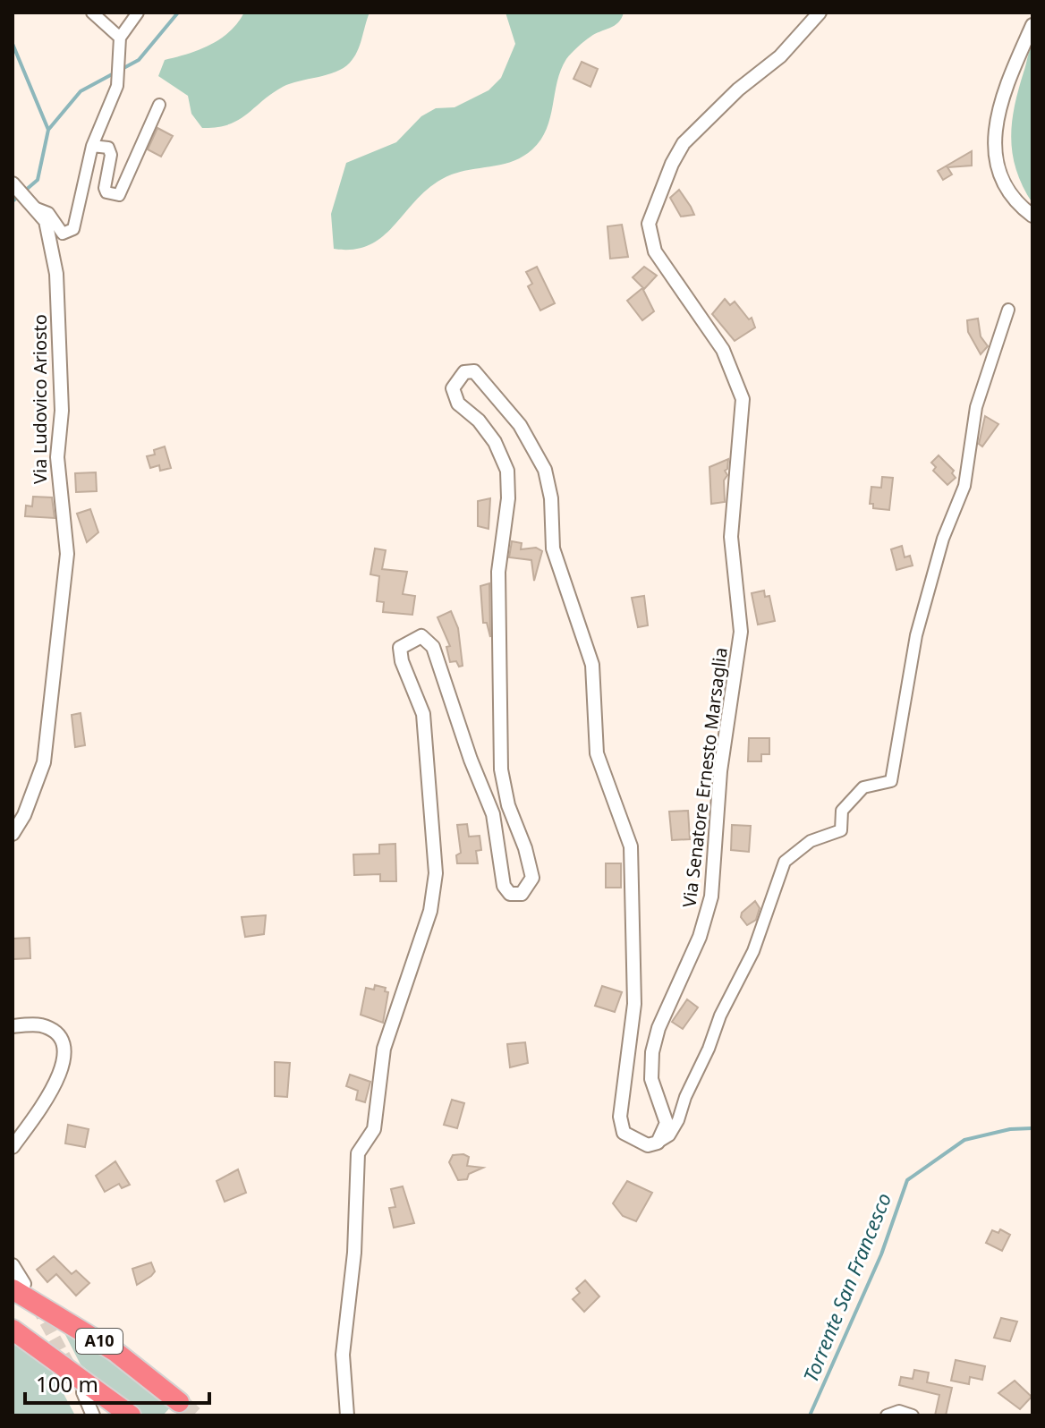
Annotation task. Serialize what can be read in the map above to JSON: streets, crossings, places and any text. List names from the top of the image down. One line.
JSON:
{"streets":{"highway":["A10"],"street":["Via Ludovico Ariosto","Via Senatore Ernesto Marsaglia"]},"water":["Torrente San Francesco"],"scale_bar":"100 m"}
